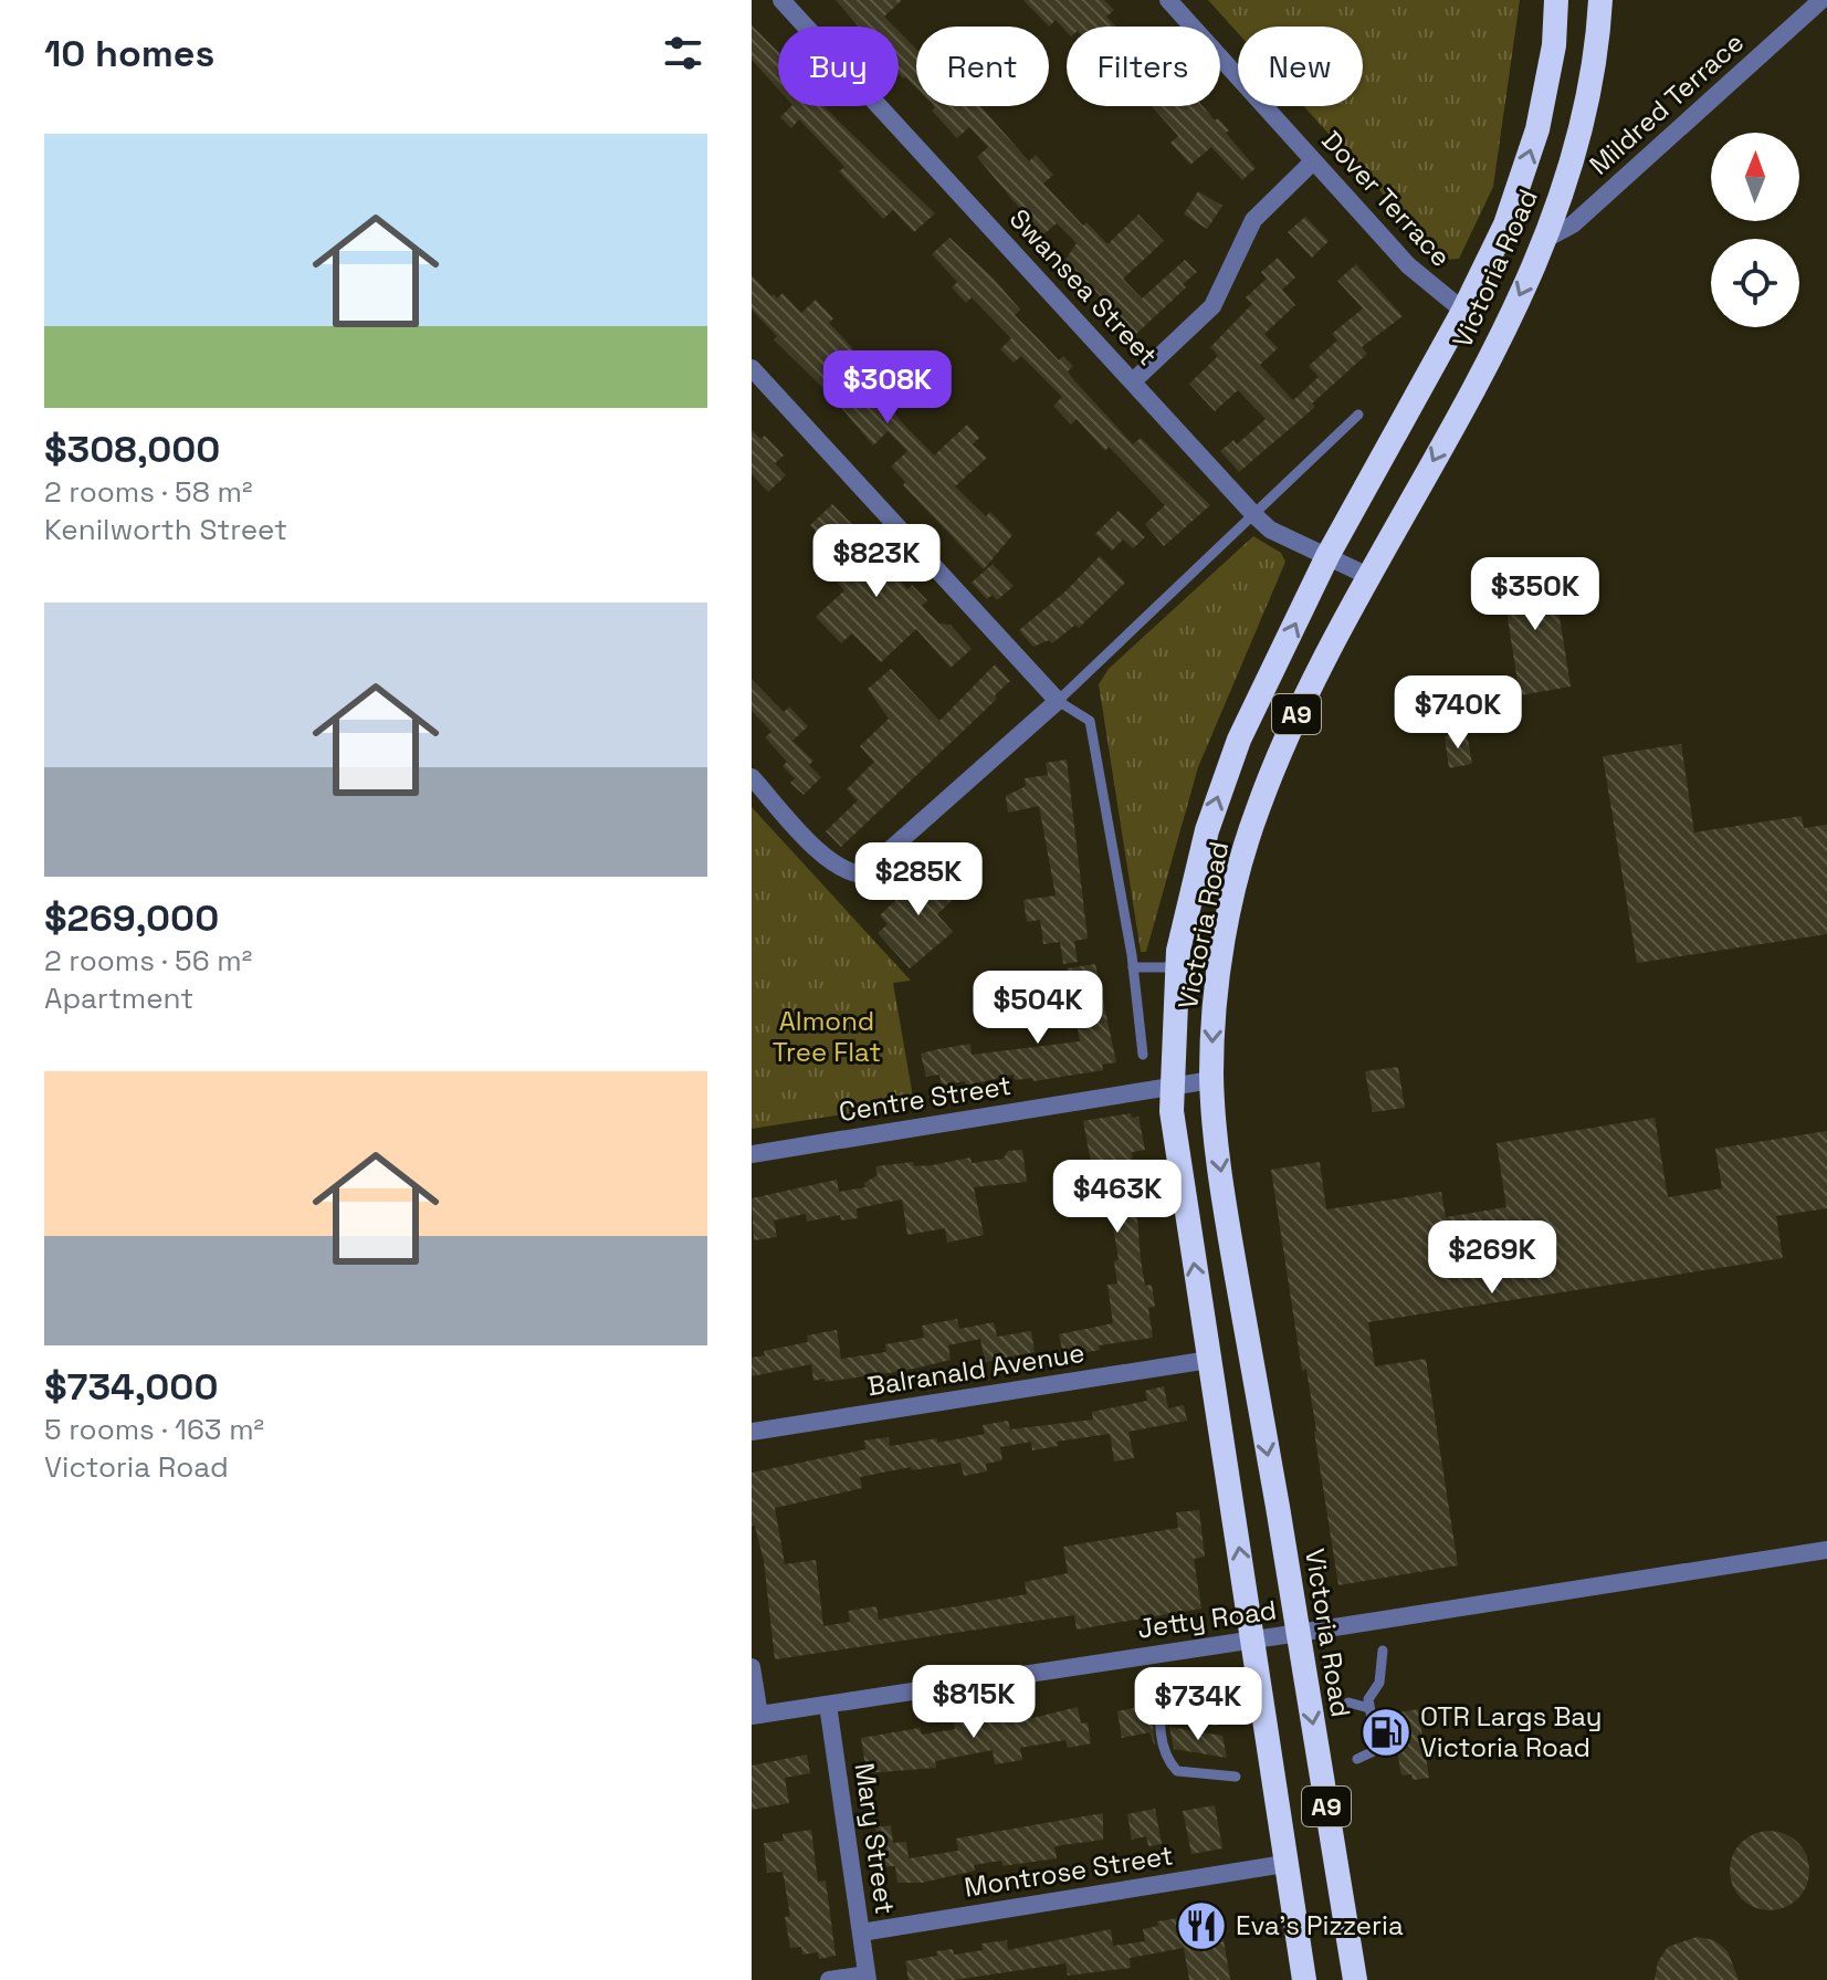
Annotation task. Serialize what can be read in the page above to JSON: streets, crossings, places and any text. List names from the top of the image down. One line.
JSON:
{"streets":{"highway":["Victoria Road","A9"],"street":["Mildred Terrace","Dover Terrace","Swansea Street","Centre Street","Balranald Avenue","Jetty Road","Mary Street","Montrose Street"]},"crossings":[["Mildred Terrace","Victoria Road"],["Dover Terrace","Victoria Road"],["Victoria Road","Swansea Street"],["Victoria Road","Centre Street"],["Victoria Road","Balranald Avenue"],["Victoria Road","Jetty Road"],["Victoria Road","Montrose Street"],["Jetty Road","Mary Street"],["Mary Street","Montrose Street"]],"parks":["Almond Tree Flat"],"places":{"fuel station":["OTR Largs Bay Victoria Road"],"restaurant":["Eva's Pizzeria"]},"north":"top","page":{"heading":"10 homes","chip":["Buy","Rent","Filters","New"],"list":[{"name":"$308,000","note":"2 rooms · 58 m² · Kenilworth Street"},{"name":"$269,000","note":"2 rooms · 56 m² · Apartment"},{"name":"$734,000","note":"5 rooms · 163 m² · Victoria Road"}],"price":["$308K","$823K","$350K","$740K","$285K","$504K","$463K","$269K","$815K","$734K"]}}
